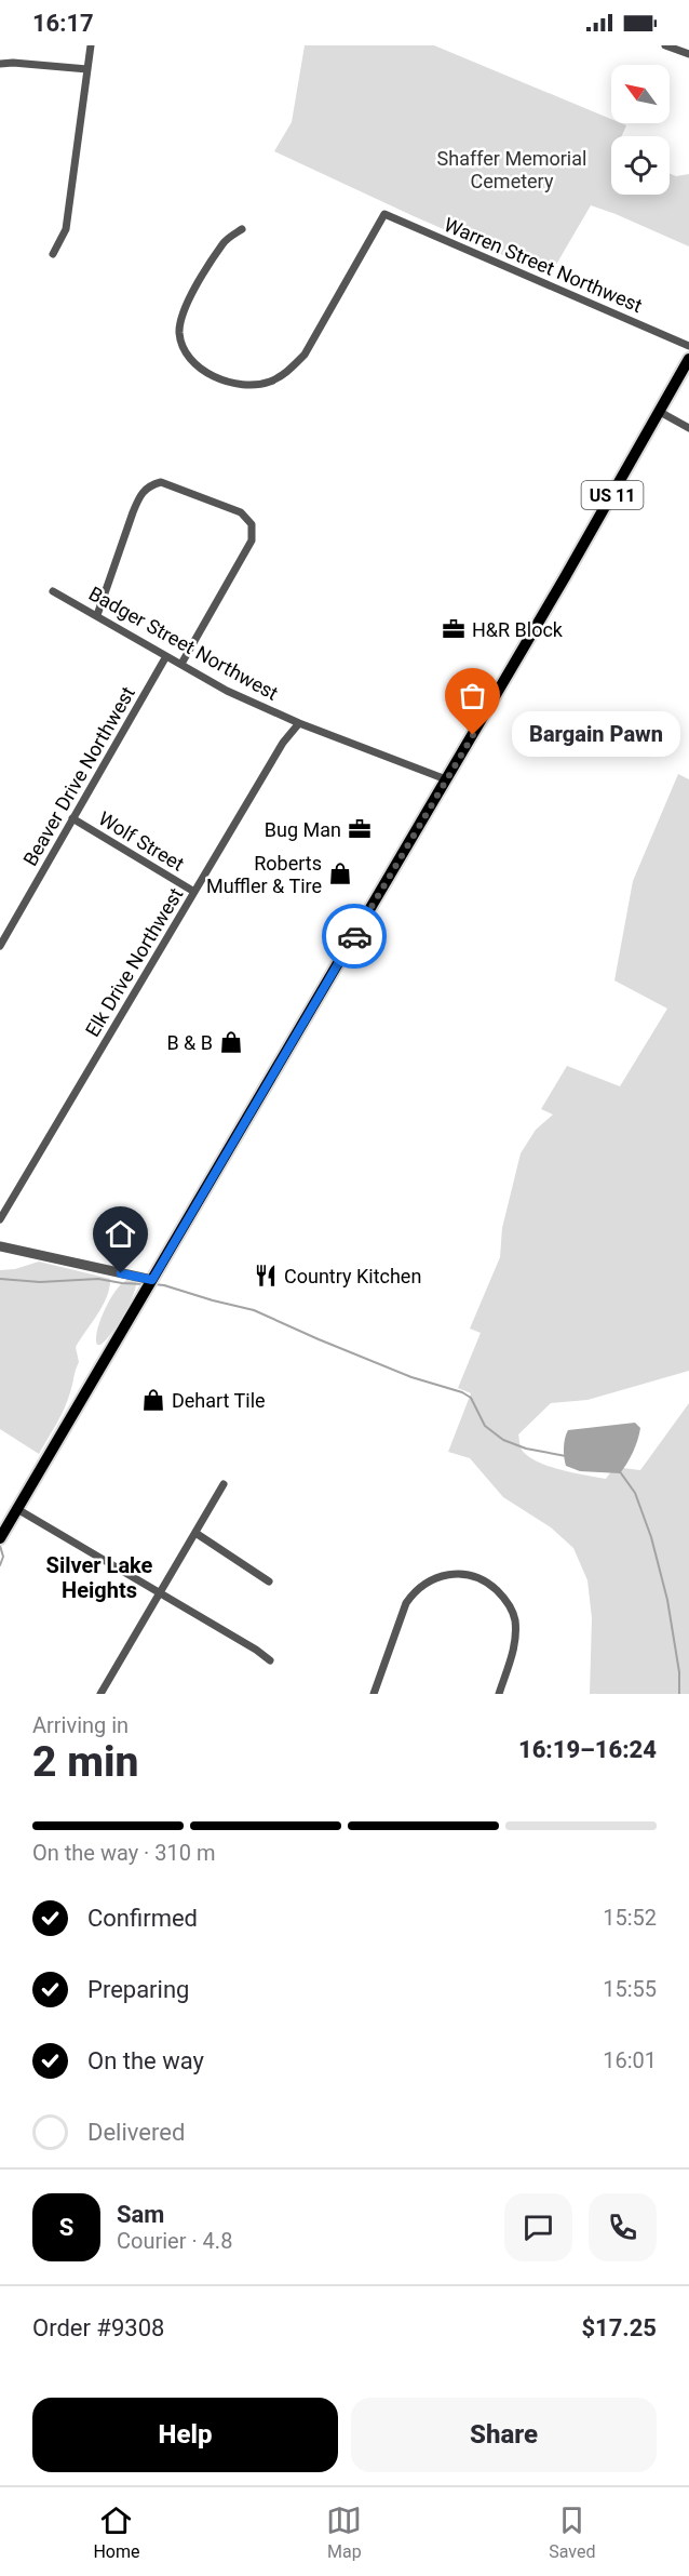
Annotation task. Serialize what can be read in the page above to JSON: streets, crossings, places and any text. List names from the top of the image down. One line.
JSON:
{"streets":{"main road":["US 11"],"street":["Warren Street Northwest","Badger Street Northwest","Beaver Drive Northwest","Wolf Street","Elk Drive Northwest"]},"crossings":[["US 11","Badger Street Northwest"],["Badger Street Northwest","Beaver Drive Northwest"],["Badger Street Northwest","Elk Drive Northwest"],["Beaver Drive Northwest","Wolf Street"],["Wolf Street","Elk Drive Northwest"]],"districts":["Silver Lake Heights"],"parks":["Shaffer Memorial Cemetery"],"places":{"office":["H&R Block","Bug Man"],"other":["Bargain Pawn"],"shop":["Roberts Muffler & Tire","B & B","Dehart Tile"],"restaurant":["Country Kitchen"]},"north":"top left","page":{"status":"16:17","bubble":"Bargain Pawn","heading":["2 min","Arriving in","16:19–16:24"],"panel":["Sam","Courier · 4.8","Order #9308","$17.25"],"bar":"On the way · 310 m","list":[["Confirmed","15:52"],["Preparing","15:55"],["On the way","16:01"],"Delivered"],"round":"S","buttons":["Help","Share"],"tabs":["Home","Map","Saved"]}}
